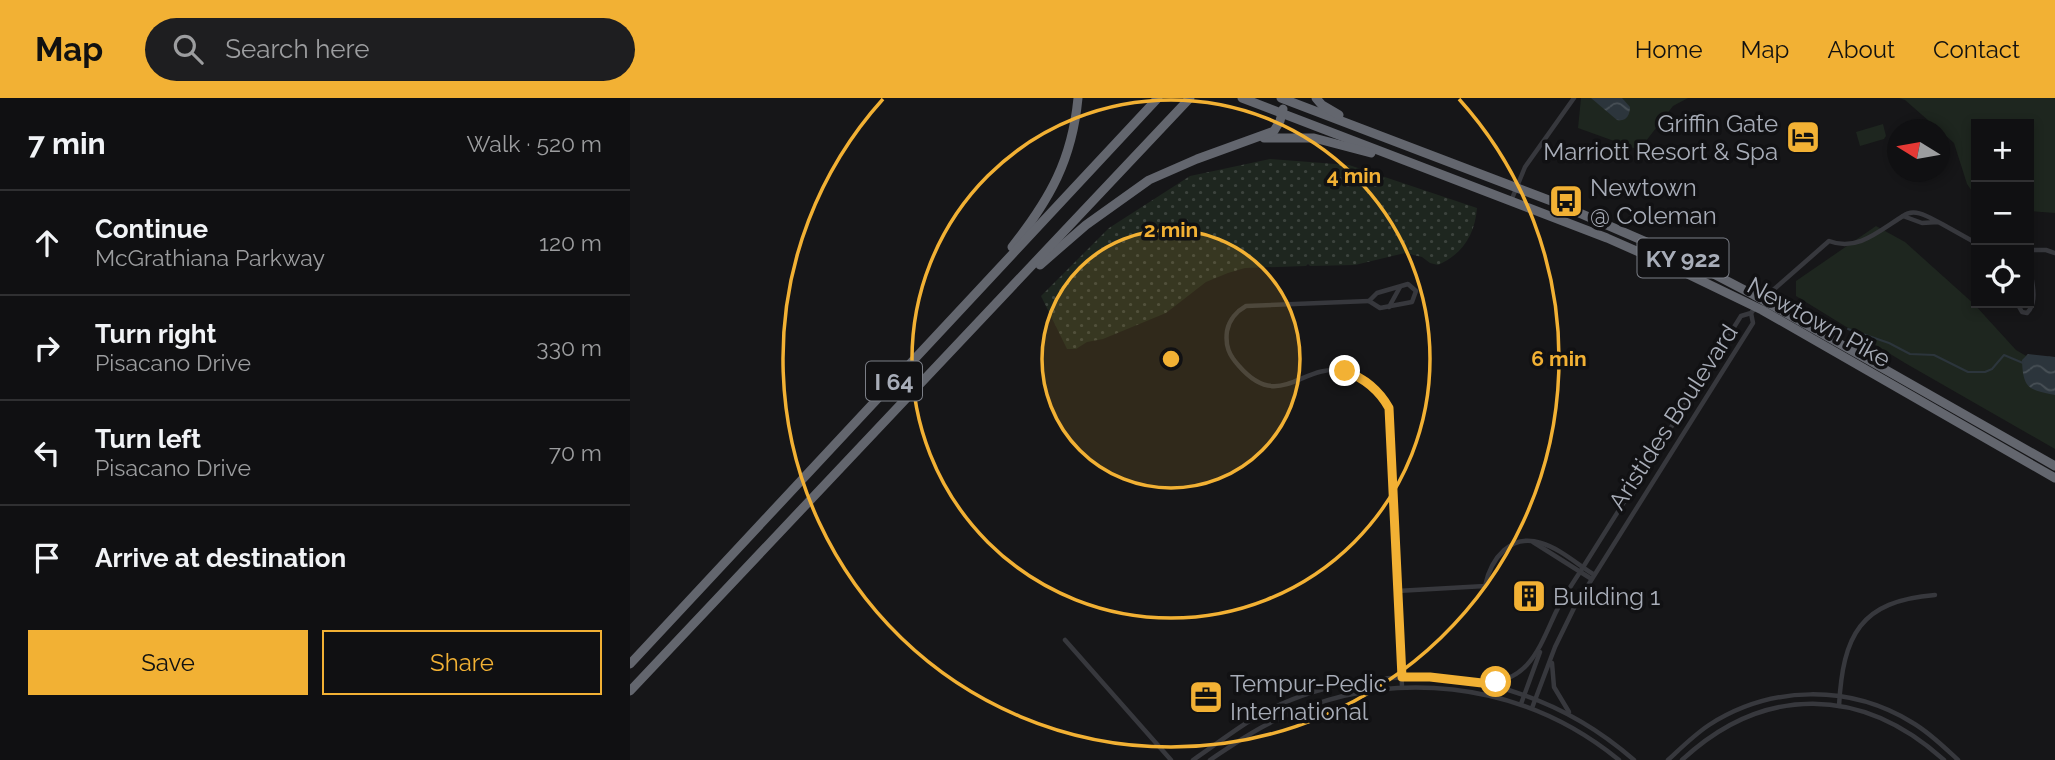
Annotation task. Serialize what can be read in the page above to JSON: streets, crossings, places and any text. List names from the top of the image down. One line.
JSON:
{"streets":{"highway":["KY 922","Newtown Pike","I 64"],"street":["Aristides Boulevard"]},"crossings":[["Newtown Pike","Aristides Boulevard"]],"places":{"hotel":["Griffin Gate Marriott Resort & Spa"],"bus stop":["Newtown @ Coleman"],"building":["Building 1"],"office":["Tempur-Pedic International"]},"north":"left","page":{"header":"Map","search":"Search here","nav":["Home","Map","About","Contact"],"heading":["7 min","Walk · 520 m"],"map_buttons":["+","−"],"list":[["Continue","McGrathiana Parkway","120 m"],["Turn right","Pisacano Drive","330 m"],["Turn left","Pisacano Drive","70 m"],"Arrive at destination"],"buttons":["Save","Share"]},"rings":["4 min","2 min","6 min"]}
